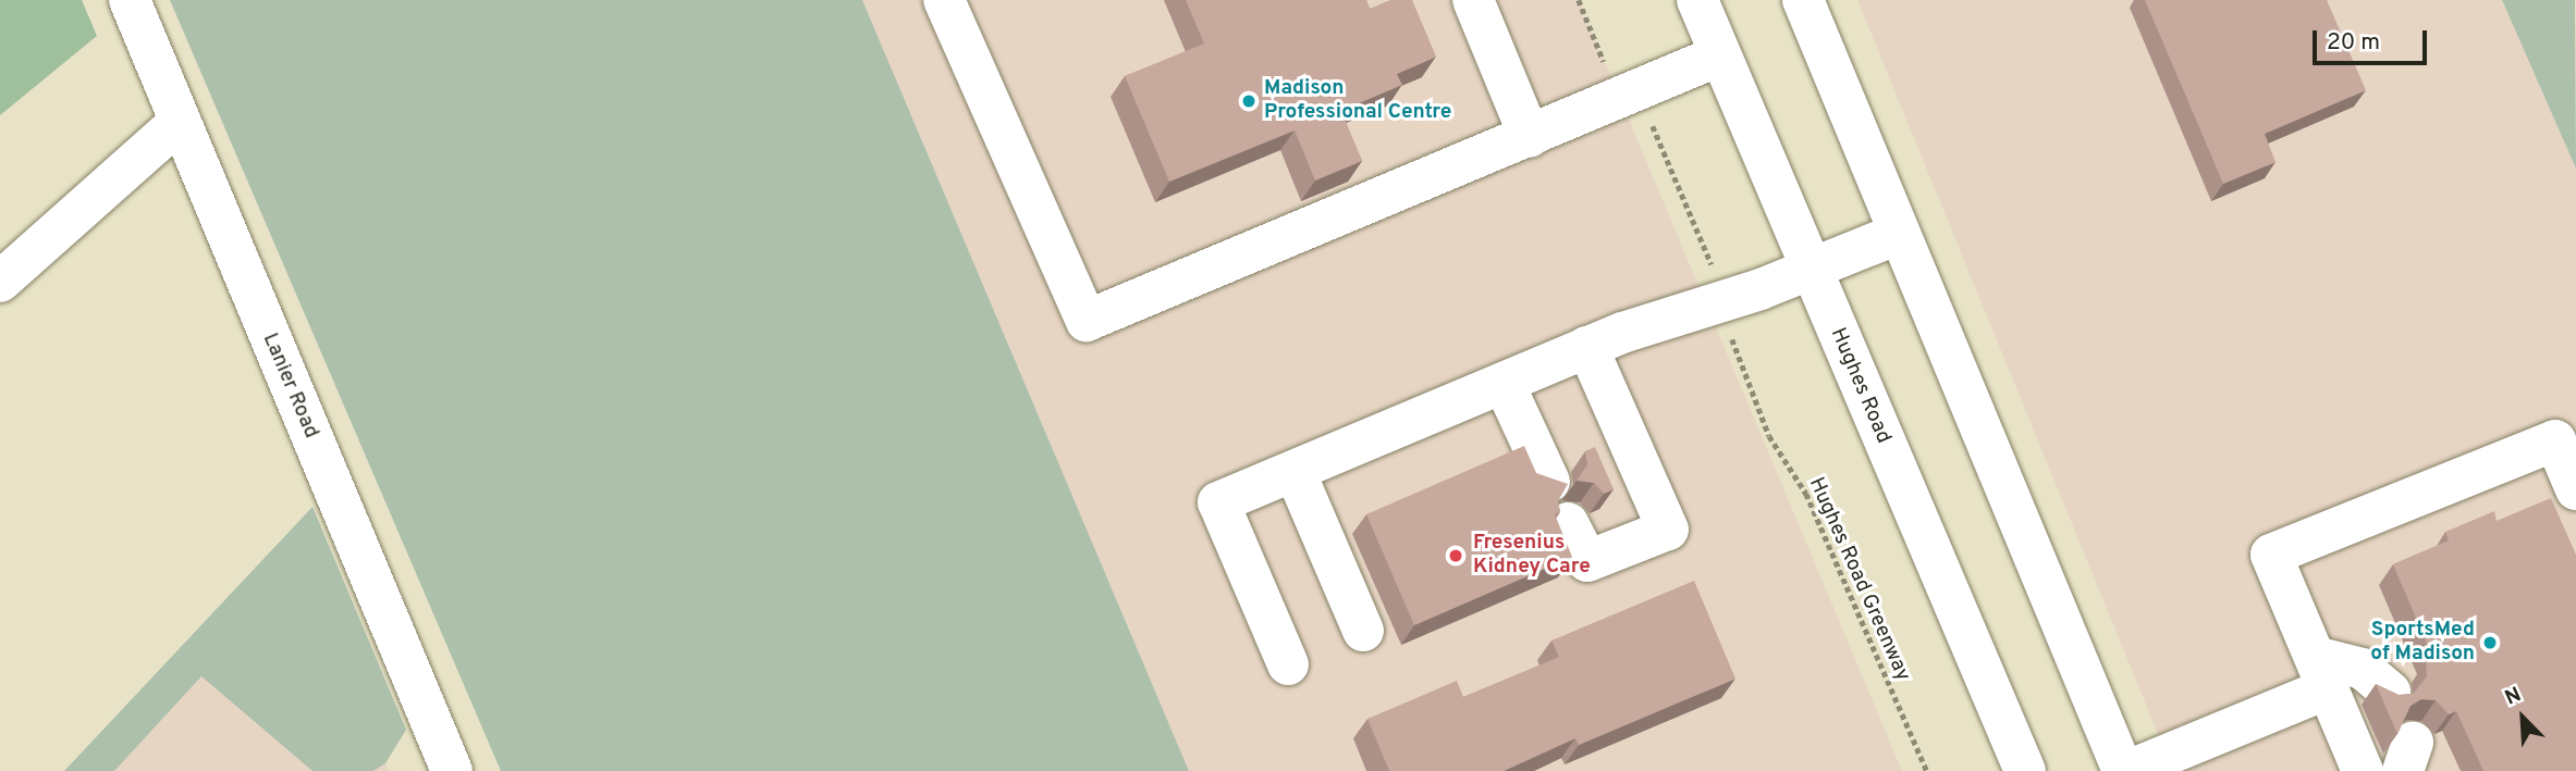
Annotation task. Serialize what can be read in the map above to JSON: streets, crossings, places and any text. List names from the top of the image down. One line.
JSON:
{"streets":{"main road":["Lanier Road","Hughes Road"],"path":["Hughes Road Greenway"]},"places":["Madison Professional Centre","Fresenius Kidney Care","SportsMed of Madison"],"scale_bar":"20 m","north":"top left"}
